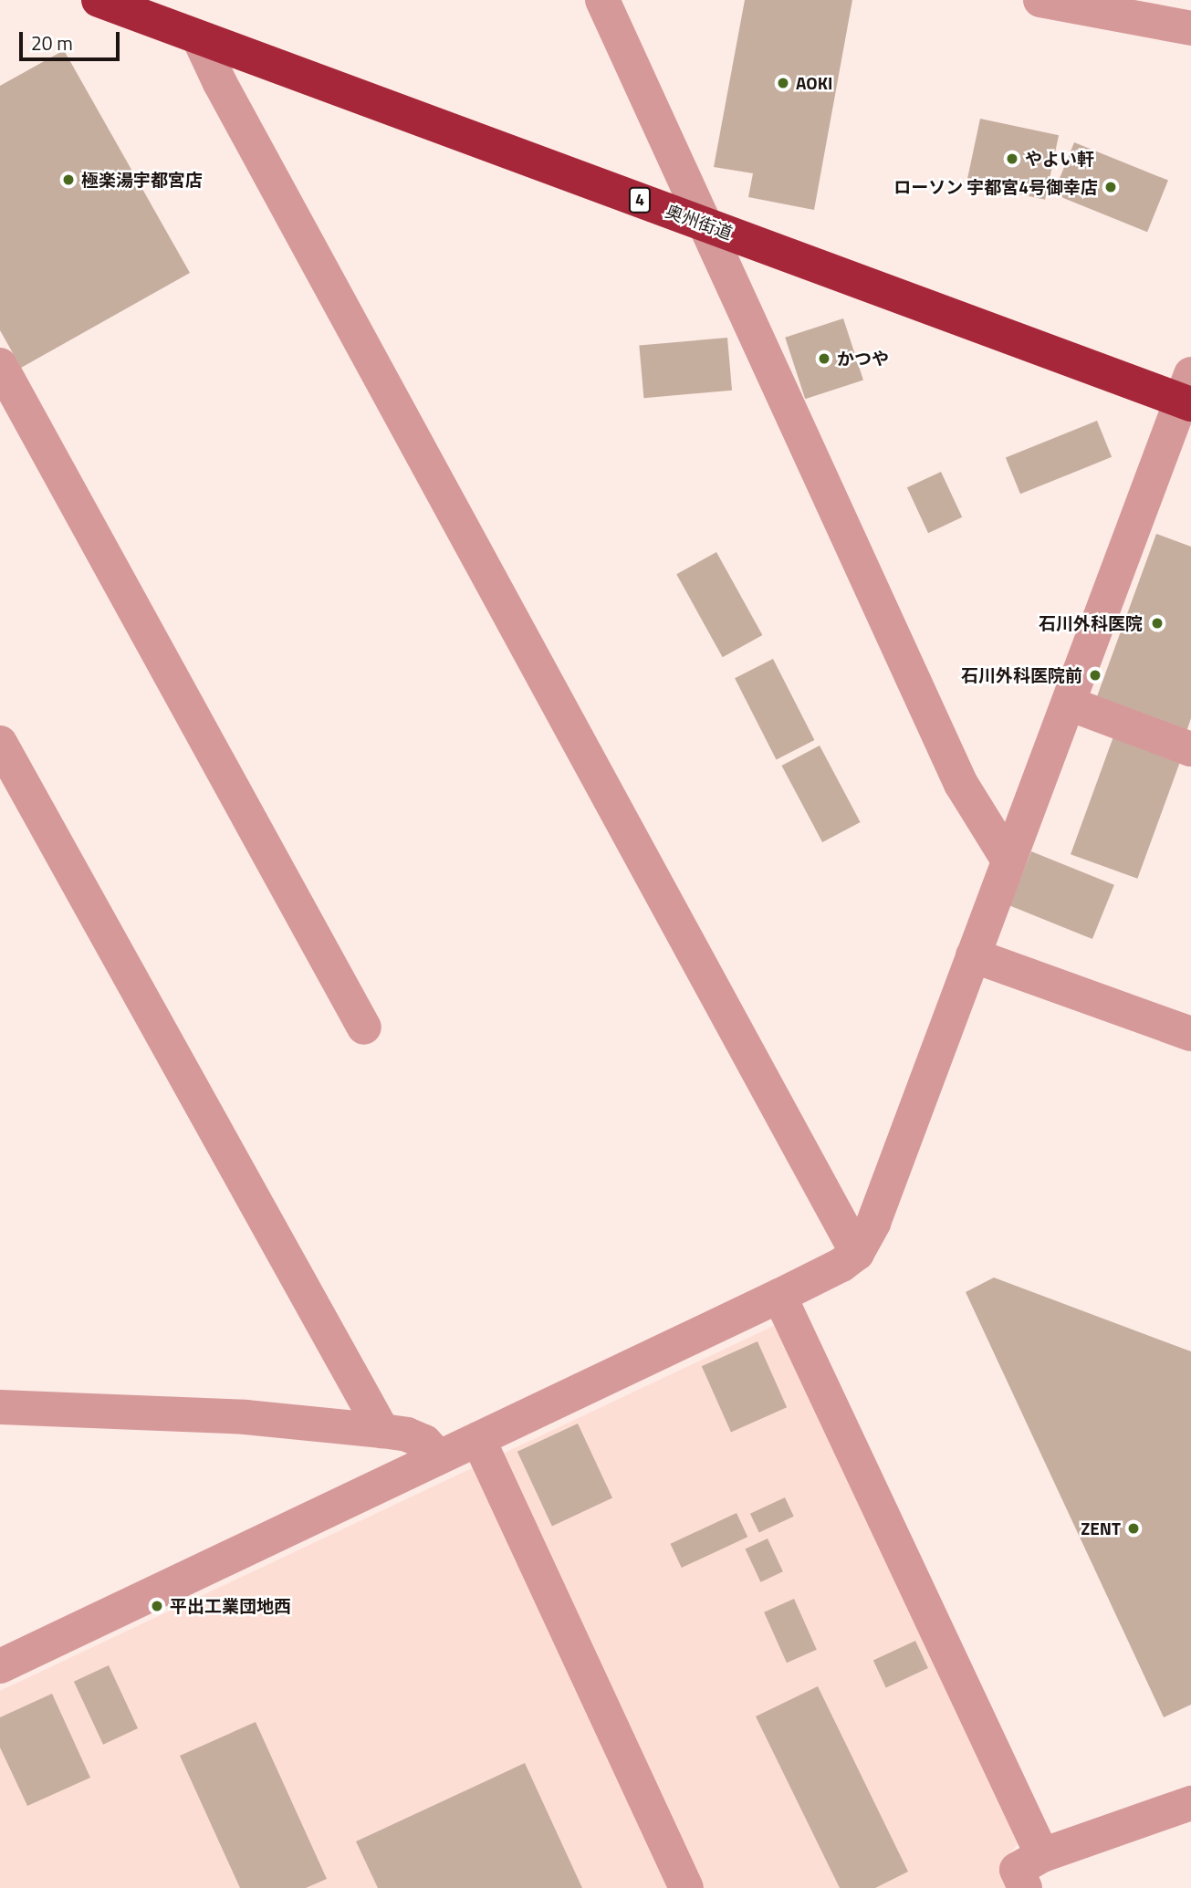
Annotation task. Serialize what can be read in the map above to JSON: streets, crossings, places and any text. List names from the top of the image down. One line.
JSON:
{"streets":{"highway":["4","奥州街道"]},"places":["AOKI","やよい軒","極楽湯宇都宮店","ローソン 宇都宮4号御幸店","かつや","石川外科医院","石川外科医院前","ZENT","平出工業団地西"],"scale_bar":"20 m"}
